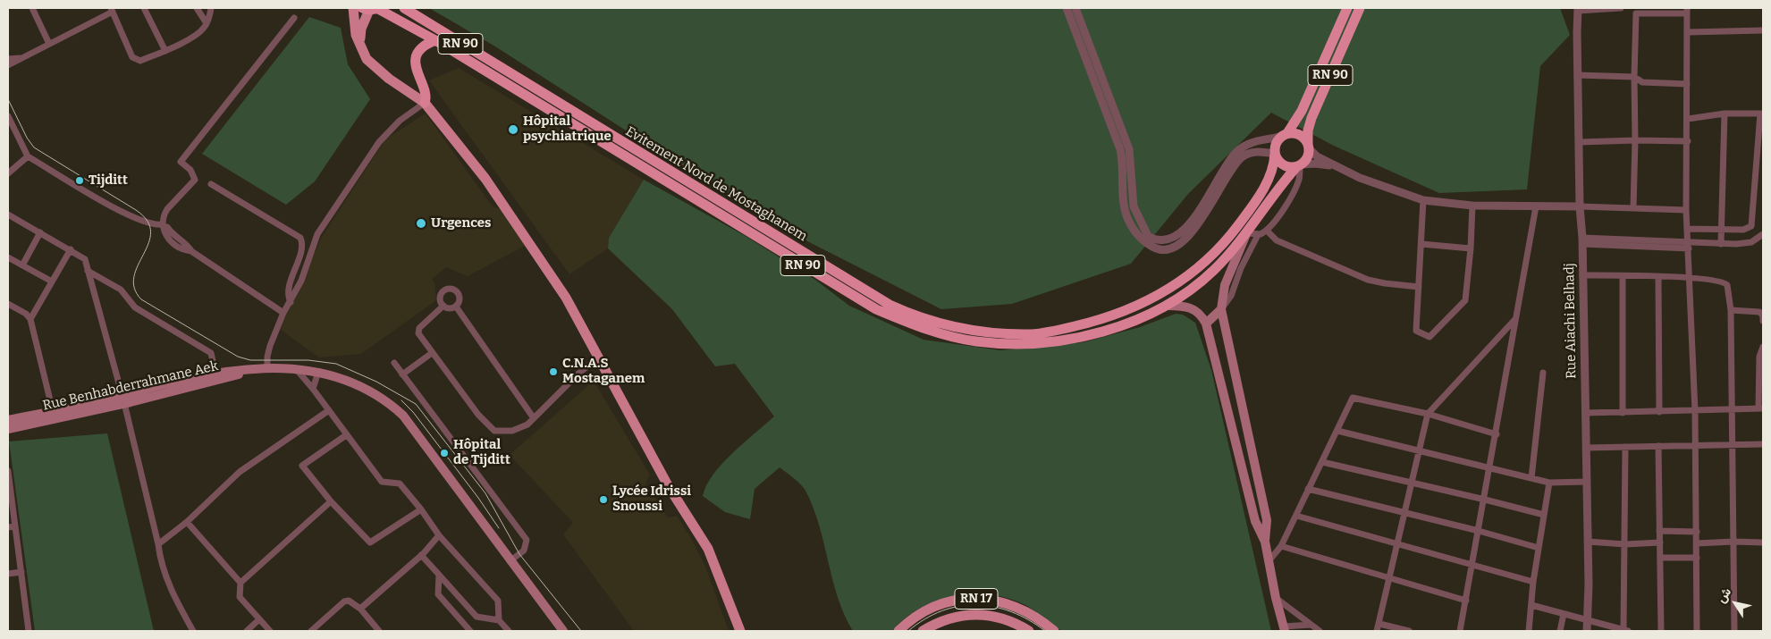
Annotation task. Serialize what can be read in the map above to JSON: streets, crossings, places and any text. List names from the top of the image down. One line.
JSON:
{"streets":{"highway":["RN 90","Evitement Nord de Mostaghanem"],"main road":["Rue Benhabderrahmane Aek","RN 17"],"street":["Rue Aiachi Belhadj"]},"crossings":[["RN 90","Evitement Nord de Mostaghanem"]],"places":["Hôpital psychiatrique","Tijditt","Urgences","C.N.A.S Mostaganem","Hôpital de Tijditt","Lycée Idrissi Snoussi"],"north":"top left"}
